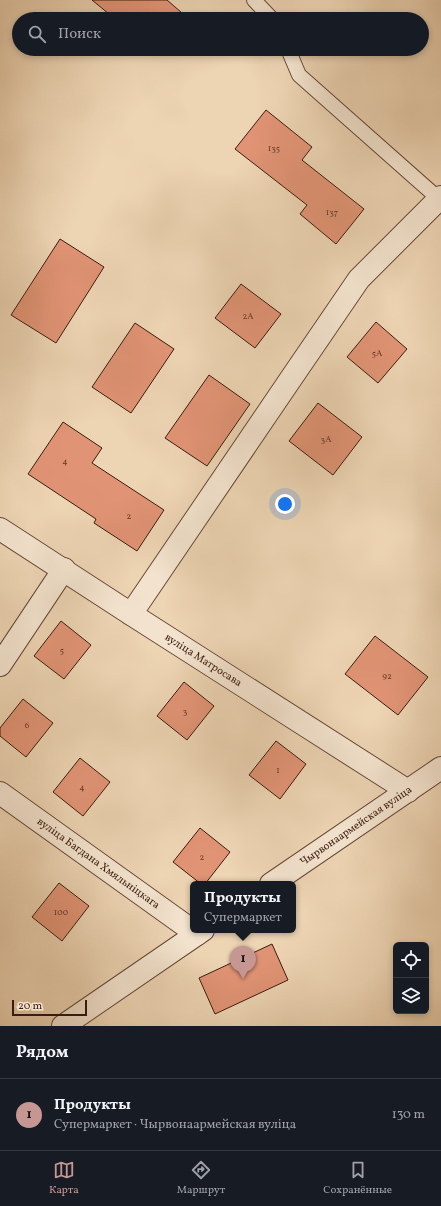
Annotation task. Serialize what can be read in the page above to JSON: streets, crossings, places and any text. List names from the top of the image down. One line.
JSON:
{"streets":{"street":["вуліца Матросава","Чырвонаармейская вуліца","вуліца Багдана Хмяльніцкага"]},"crossings":[["вуліца Матросава","Чырвонаармейская вуліца"]],"house_numbers":["135","137","2А","5А","3А","4","2","5","92","3","6","1","4","2","100"],"scale_bar":"20 m","page":{"search":"Поиск","popup":["Продукты","Супермаркет"],"pins":"1","scale":"20 m","heading":"Рядом","list":[{"mark":"1","name":"Продукты","note":"Супермаркет · Чырвонаармейская вуліца","value":"130 m"}],"nav":["Карта","Маршрут","Сохранённые"]}}
